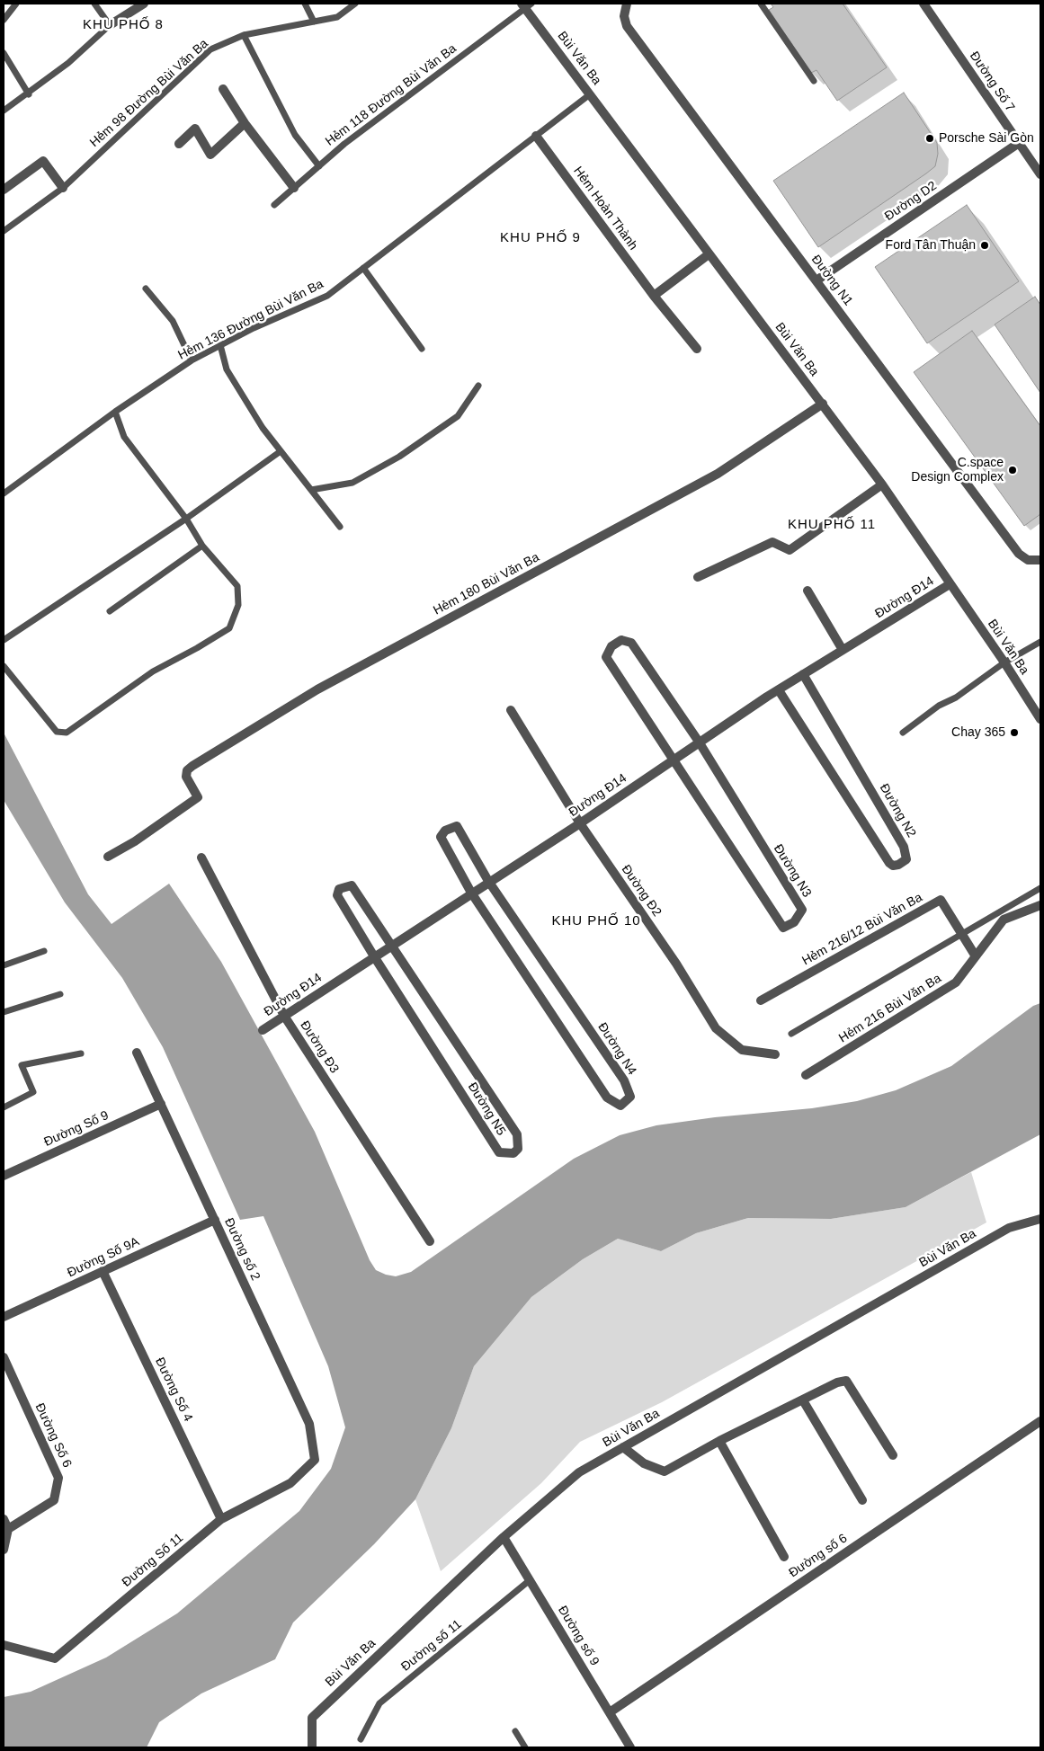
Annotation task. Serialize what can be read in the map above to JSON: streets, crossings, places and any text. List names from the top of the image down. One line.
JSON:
{"streets":{"street":["Bùi Văn Ba","Đường Số 7","Đường D2","Hẻm Hoàn Thành","Đường N1","Hẻm 180 Bùi Văn Ba","Đường Đ14","Đường N2","Đường N3","Đường Đ2","Hẻm 216/12 Bùi Văn Ba","Hẻm 216 Bùi Văn Ba","Đường Đ3","Đường N4","Đường N5","Đường Số 9","Đường số 2","Đường Số 9A","Đường Số 4","Đường Số 6","Đường số 6","Đường Số 11","Đường số 9"],"lane":["Hẻm 98 Đường Bùi Văn Ba","Hẻm 118 Đường Bùi Văn Ba","Hẻm 136 Đường Bùi Văn Ba","Đường số 11"]},"crossings":[["Bùi Văn Ba","Hẻm 118 Đường Bùi Văn Ba"],["Bùi Văn Ba","Hẻm 136 Đường Bùi Văn Ba"],["Bùi Văn Ba","Hẻm 180 Bùi Văn Ba"],["Bùi Văn Ba","Đường Đ14"],["Bùi Văn Ba","Đường số 9"],["Đường Số 7","Đường D2"],["Đường D2","Đường N1"],["Hẻm Hoàn Thành","Hẻm 136 Đường Bùi Văn Ba"],["Đường Đ14","Đường N2"],["Đường Đ14","Đường N3"],["Đường Đ14","Đường Đ2"],["Đường Đ14","Đường Đ3"],["Đường Đ14","Đường N4"],["Đường Đ14","Đường N5"],["Hẻm 216/12 Bùi Văn Ba","Hẻm 216 Bùi Văn Ba"],["Đường Số 9","Đường số 2"],["Đường số 2","Đường Số 9A"],["Đường số 2","Đường Số 11"],["Đường Số 9A","Đường Số 4"],["Đường Số 4","Đường Số 11"],["Đường số 6","Đường số 9"],["Đường số 9","Đường số 11"]],"districts":["KHU PHỐ 8","KHU PHỐ 9","KHU PHỐ 11","KHU PHỐ 10"],"places":["Porsche Sài Gòn","Ford Tân Thuận","C.space Design Complex","Chay 365"]}
